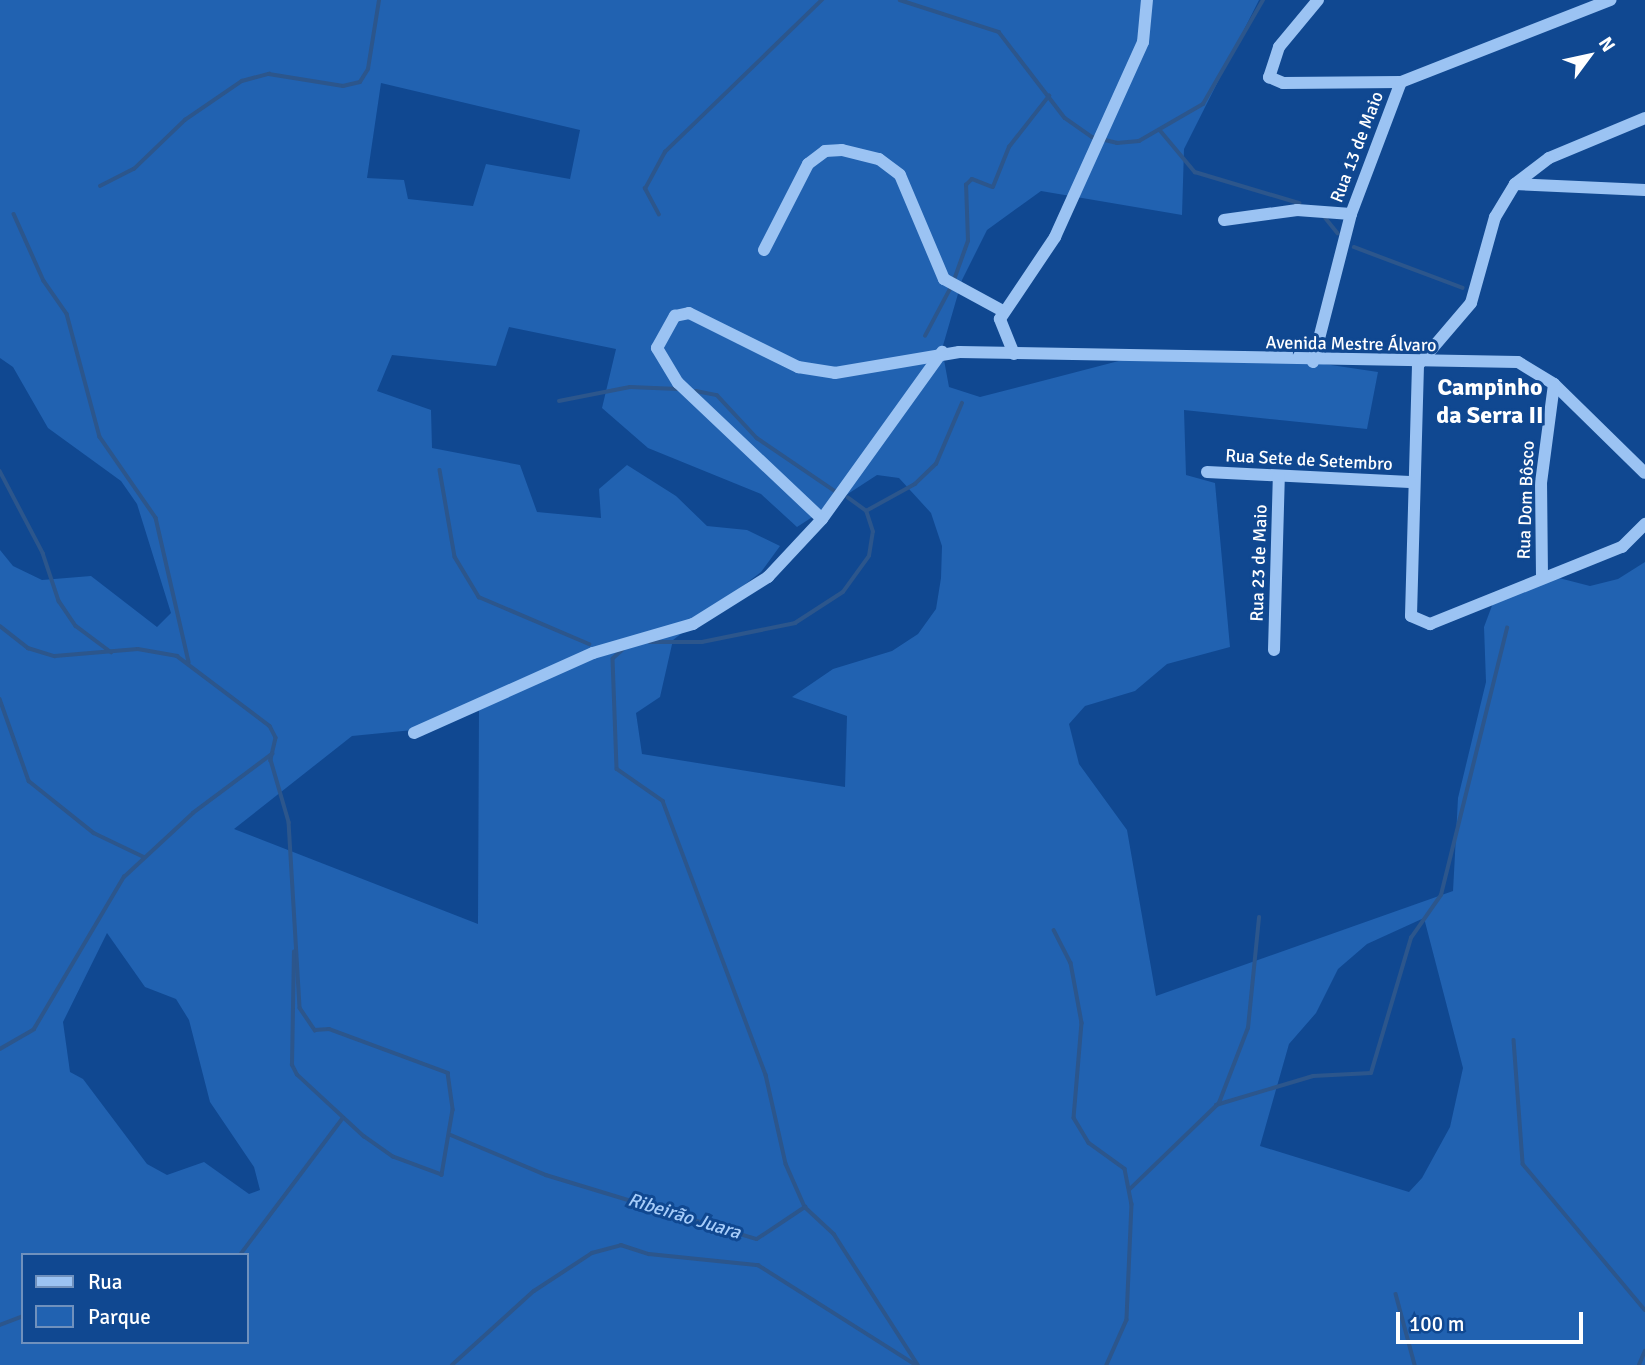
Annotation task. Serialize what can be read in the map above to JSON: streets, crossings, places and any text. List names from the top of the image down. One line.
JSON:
{"streets":{"street":["Rua 13 de Maio","Avenida Mestre Álvaro","Rua Sete de Setembro","Rua Dom Bôsco","Rua 23 de Maio"]},"crossings":[["Rua 13 de Maio","Avenida Mestre Álvaro"],["Avenida Mestre Álvaro","Rua Sete de Setembro"],["Avenida Mestre Álvaro","Rua Dom Bôsco"],["Rua Sete de Setembro","Rua Dom Bôsco"],["Rua Sete de Setembro","Rua 23 de Maio"]],"districts":["Campinho da Serra II"],"water":["Ribeirão Juara"],"legend":["Rua","Parque"],"scale_bar":"100 m","north":"top right"}
